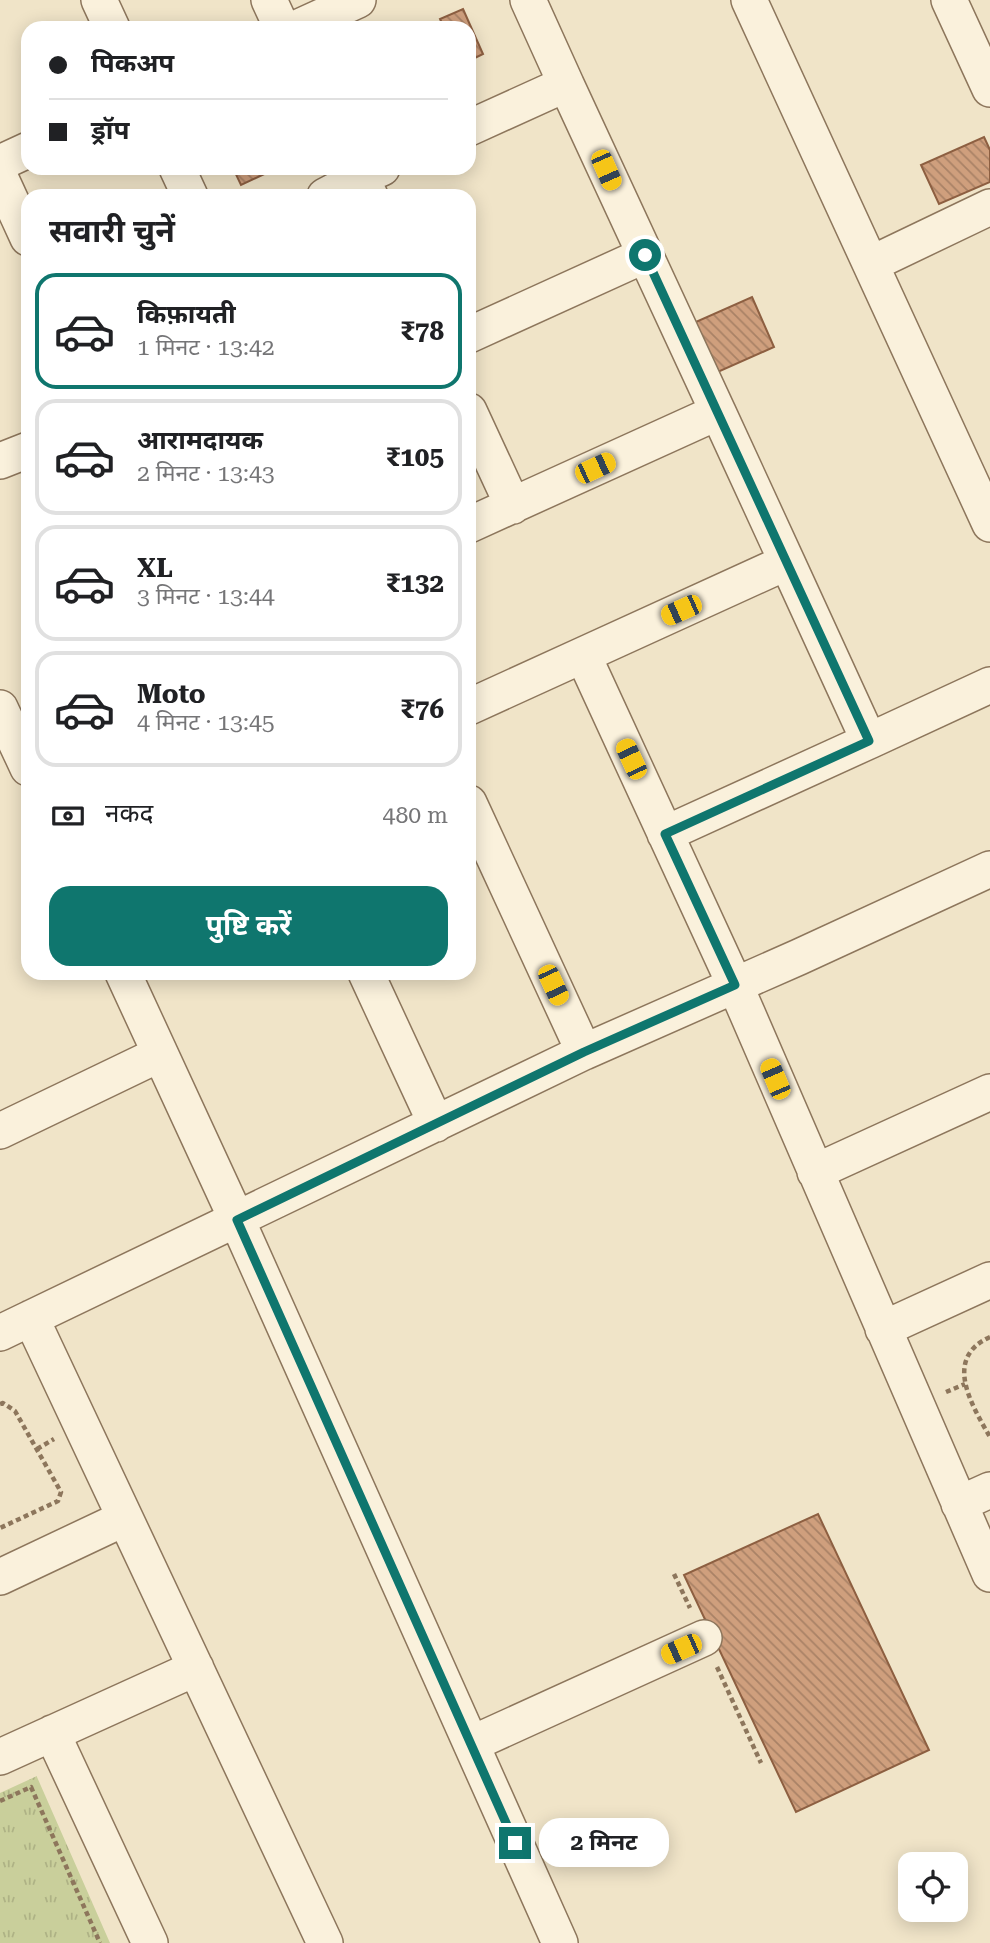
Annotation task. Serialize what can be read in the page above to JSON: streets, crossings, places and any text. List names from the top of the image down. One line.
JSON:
{"page":{"banner":["पिकअप","ड्रॉप"],"heading":"सवारी चुनें","list":[{"name":"किफ़ायती","note":"1 मिनट · 13:42","value":"₹78"},{"name":"आरामदायक","note":"2 मिनट · 13:43","value":"₹105"},{"name":"XL","note":"3 मिनट · 13:44","value":"₹132"},{"name":"Moto","note":"4 मिनट · 13:45","value":"₹76"}],"pay":["नकद","480 m"],"buttons":"पुष्टि करें","bubble":"2 मिनट"}}
